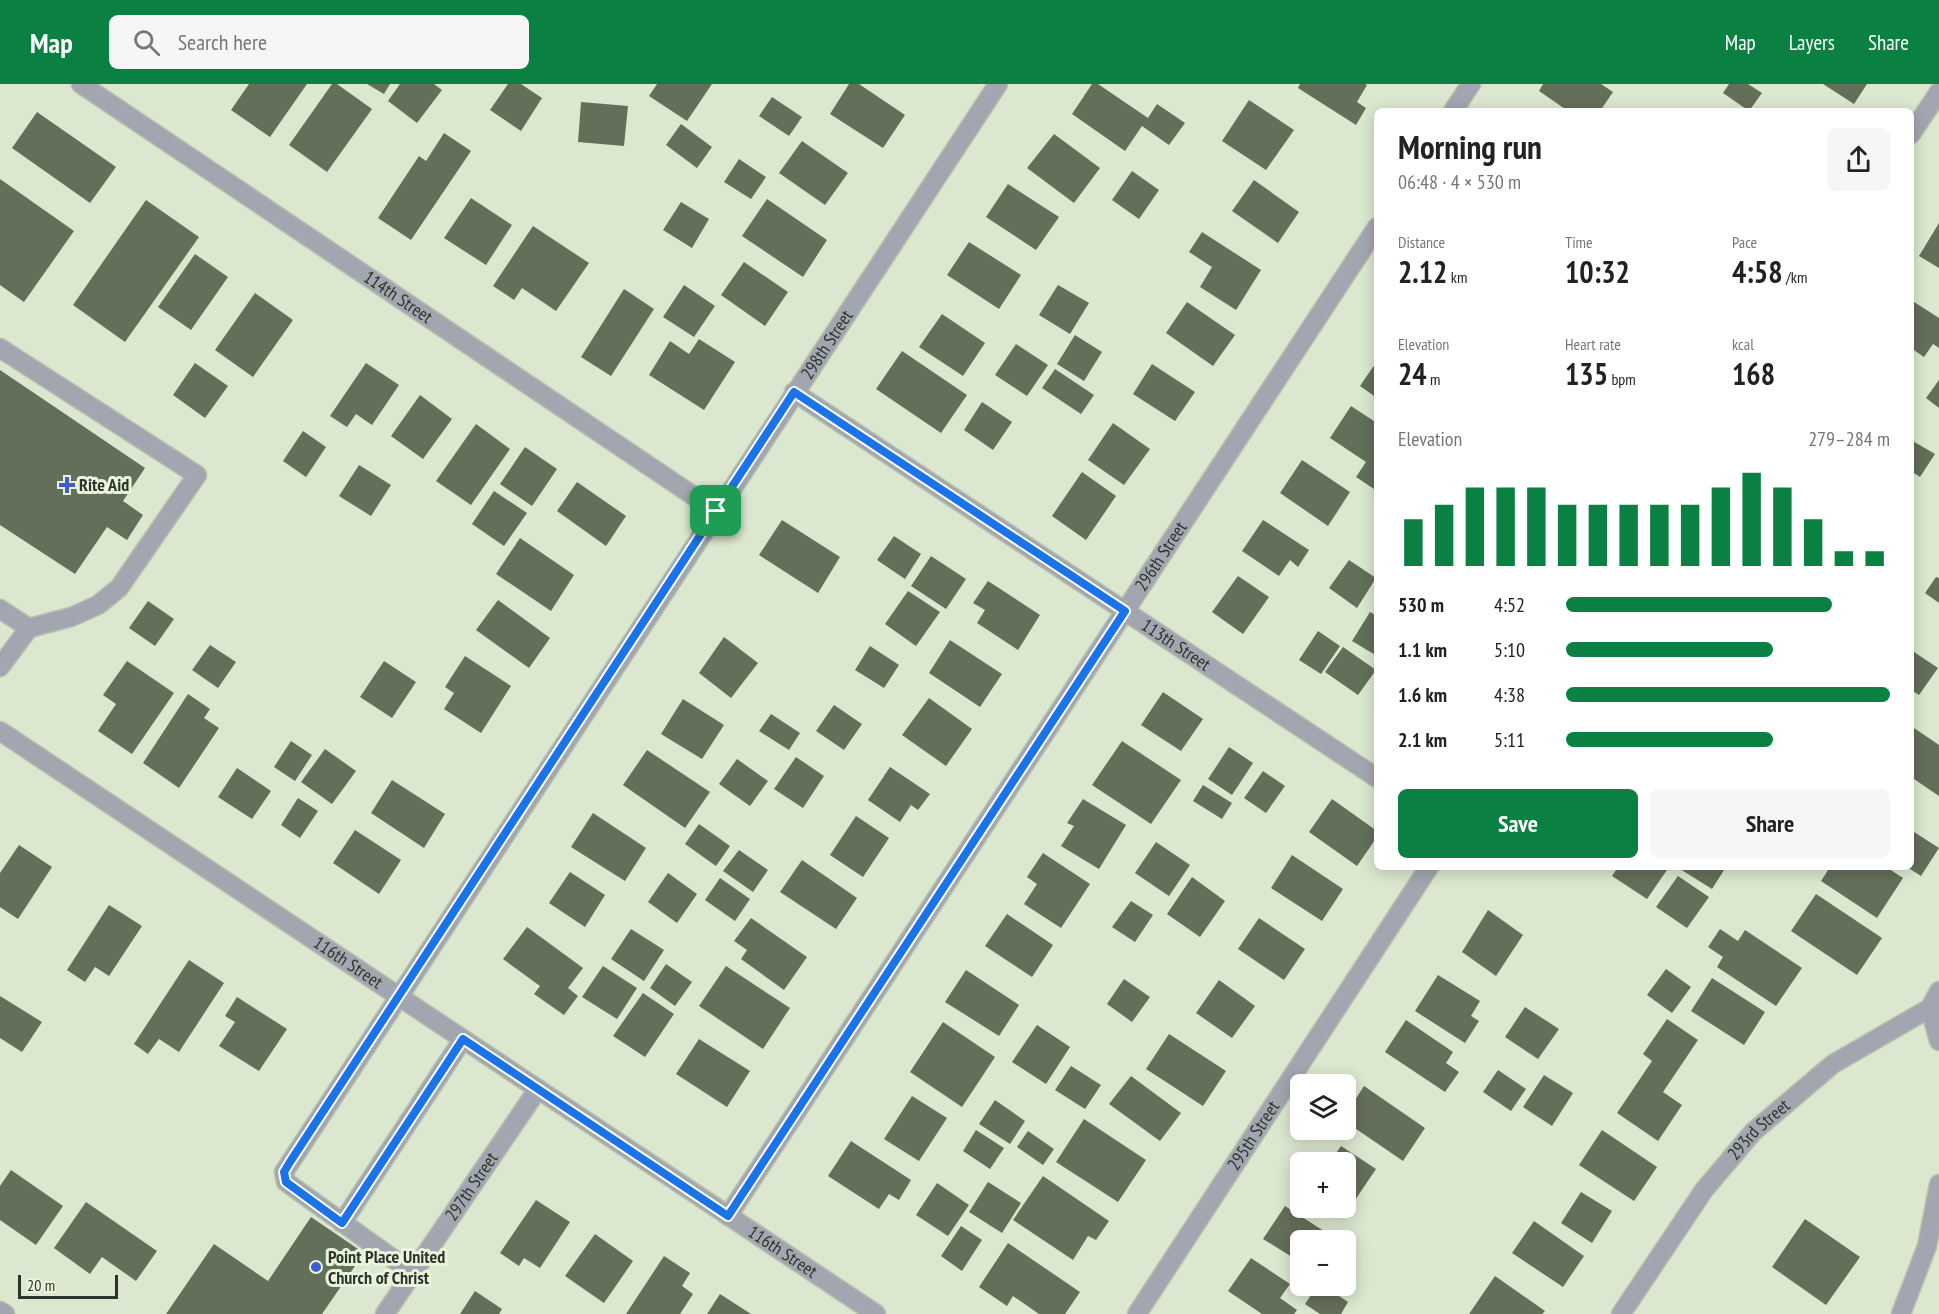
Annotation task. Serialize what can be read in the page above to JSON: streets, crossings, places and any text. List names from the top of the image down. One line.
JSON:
{"streets":{"street":["114th Street","298th Street","296th Street","113th Street","116th Street","293rd Street","295th Street","297th Street"]},"crossings":[["114th Street","298th Street"],["298th Street","113th Street"],["298th Street","116th Street"],["298th Street","297th Street"],["296th Street","113th Street"],["296th Street","116th Street"],["116th Street","297th Street"]],"places":{"health":["Rite Aid"],"other":["Point Place United Church of Christ"]},"scale_bar":"20 m","page":{"header":"Map","search":"Search here","nav":["Map","Layers","Share"],"heading":["Morning run","06:48 · 4 × 530 m"],"stats":[["Distance","2.12 km"],["Time","10:32"],["Pace","4:58 /km"],["Elevation","24 m"],["Heart rate","135 bpm"],["kcal","168"]],"chart":["Elevation","279–284 m"],"list":[{"name":"530 m","note":"4:52"},{"name":"1.1 km","note":"5:10"},{"name":"1.6 km","note":"4:38"},{"name":"2.1 km","note":"5:11"}],"buttons":["Save","Share"],"map_buttons":["+","−"],"scale":"20 m"}}
